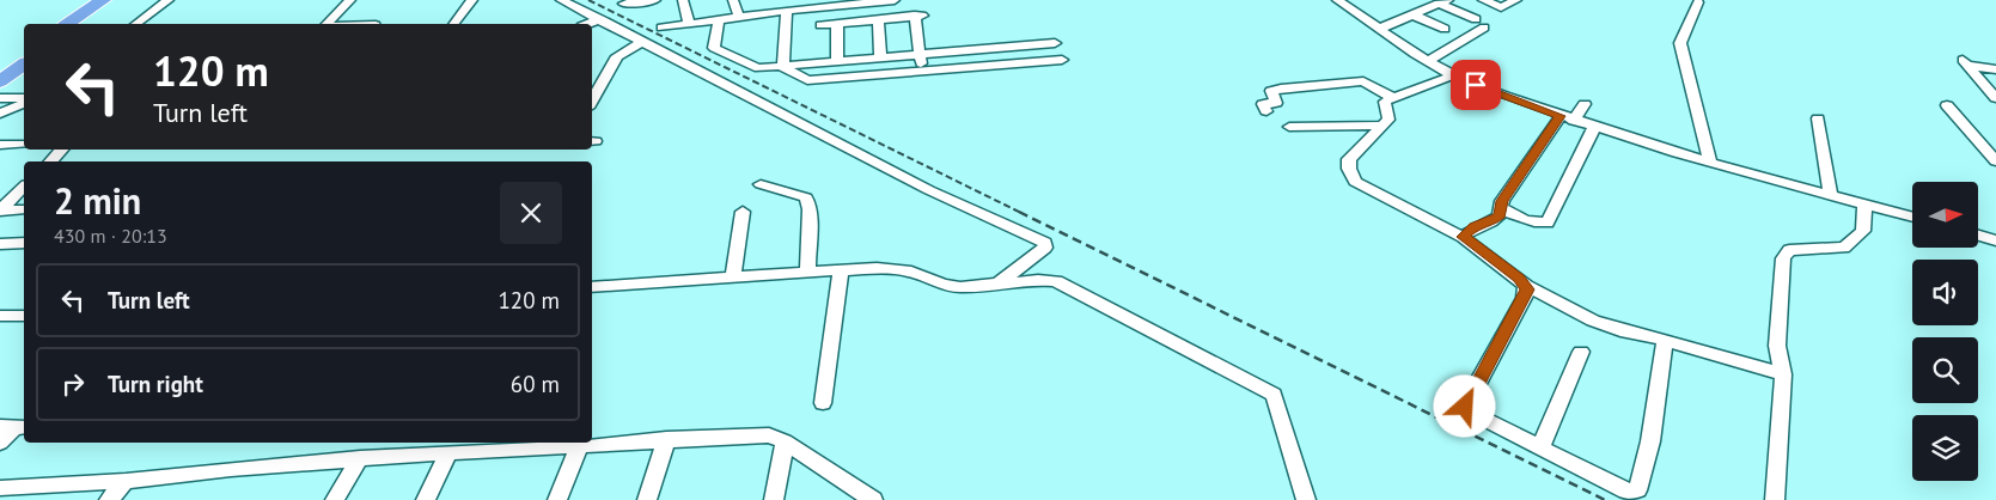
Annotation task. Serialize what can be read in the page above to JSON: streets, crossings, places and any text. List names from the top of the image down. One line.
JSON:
{"north":"right","page":{"turn":["120 m","Turn left"],"heading":["2 min","430 m · 20:13"],"list":[{"name":"Turn left","value":"120 m"},{"name":"Turn right","value":"60 m"}]}}
